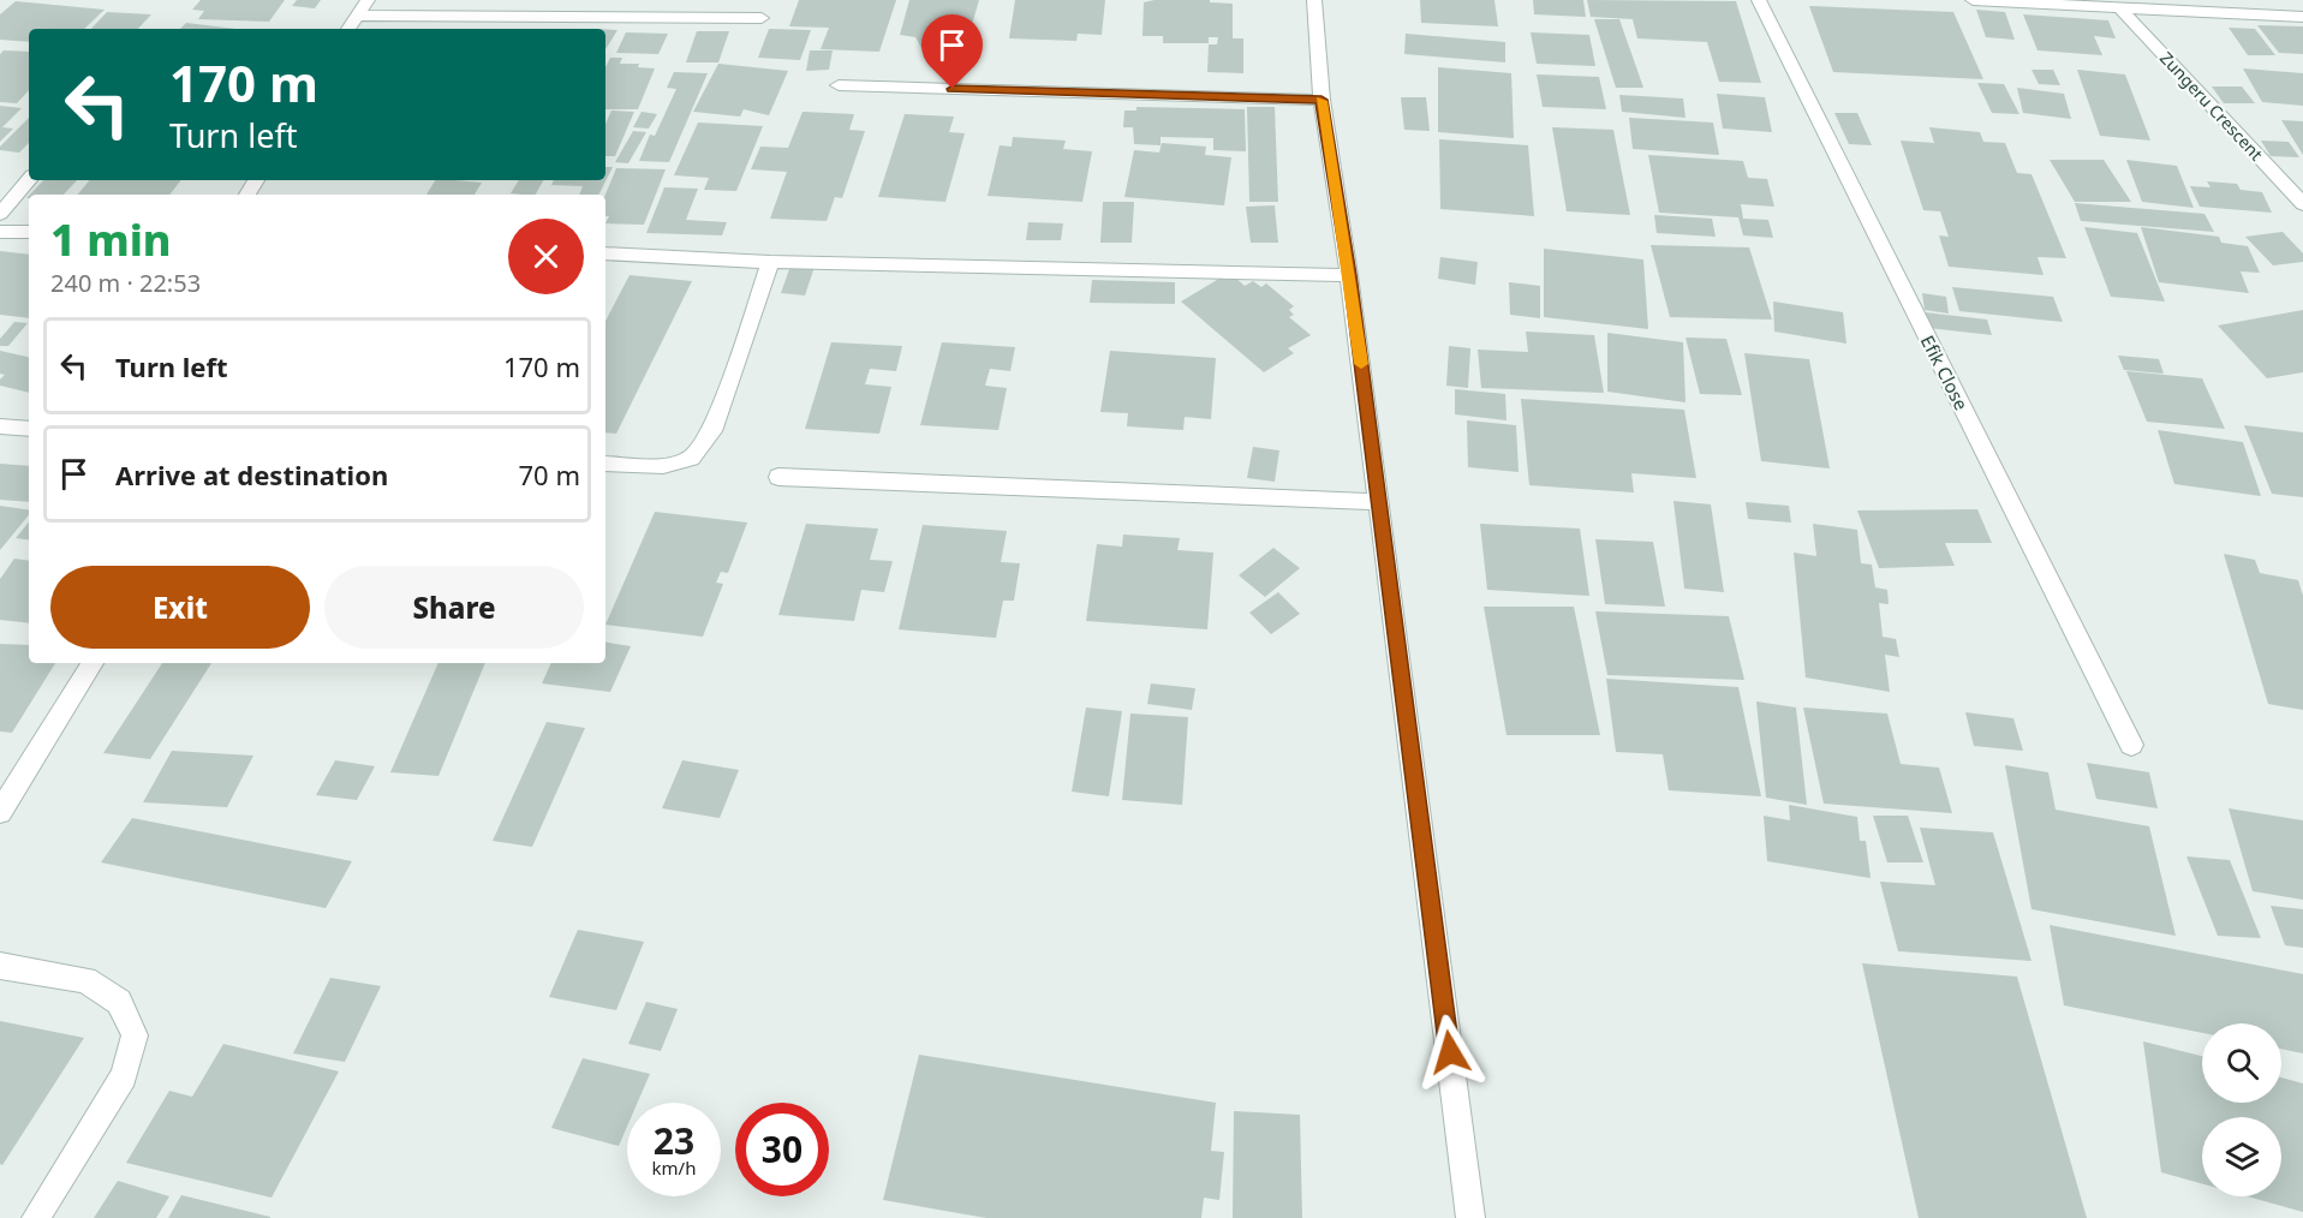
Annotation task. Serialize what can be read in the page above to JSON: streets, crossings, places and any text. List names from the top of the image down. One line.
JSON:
{"streets":{"street":["Zungeru Crescent","Efik Close"]},"page":{"turn":["170 m","Turn left"],"heading":["1 min","240 m · 22:53"],"list":[{"name":"Turn left","value":"170 m"},{"name":"Arrive at destination","value":"70 m"}],"buttons":["Exit","Share"],"speed":"23 km/h","limit":"30"}}
